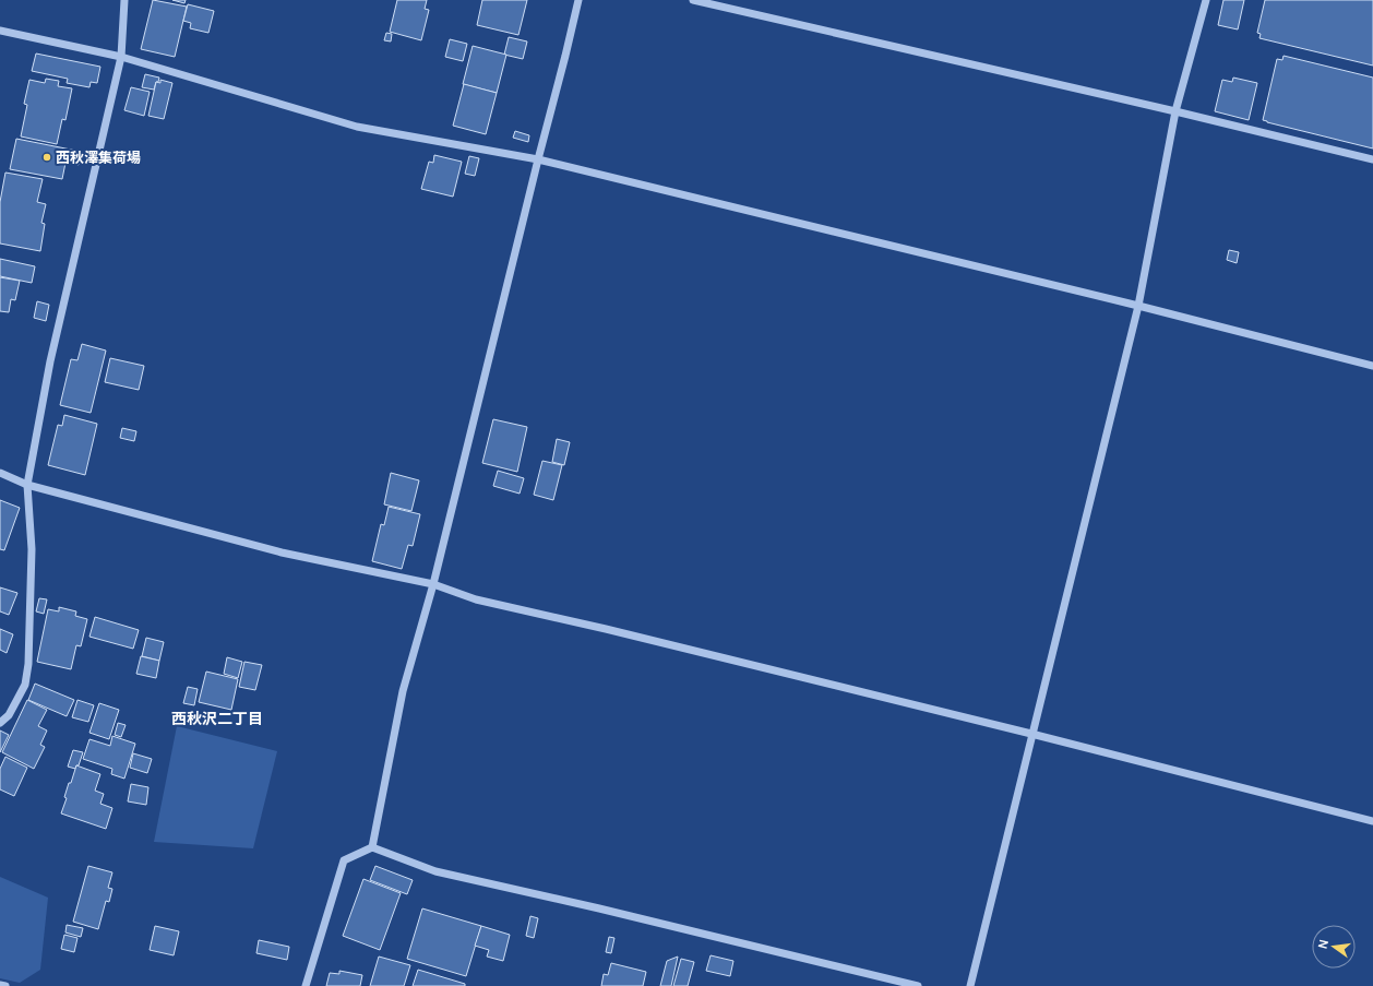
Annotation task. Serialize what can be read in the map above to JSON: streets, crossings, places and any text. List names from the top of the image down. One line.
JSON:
{"districts":["西秋沢二丁目"],"places":["西秋澤集荷場"],"north":"left"}
